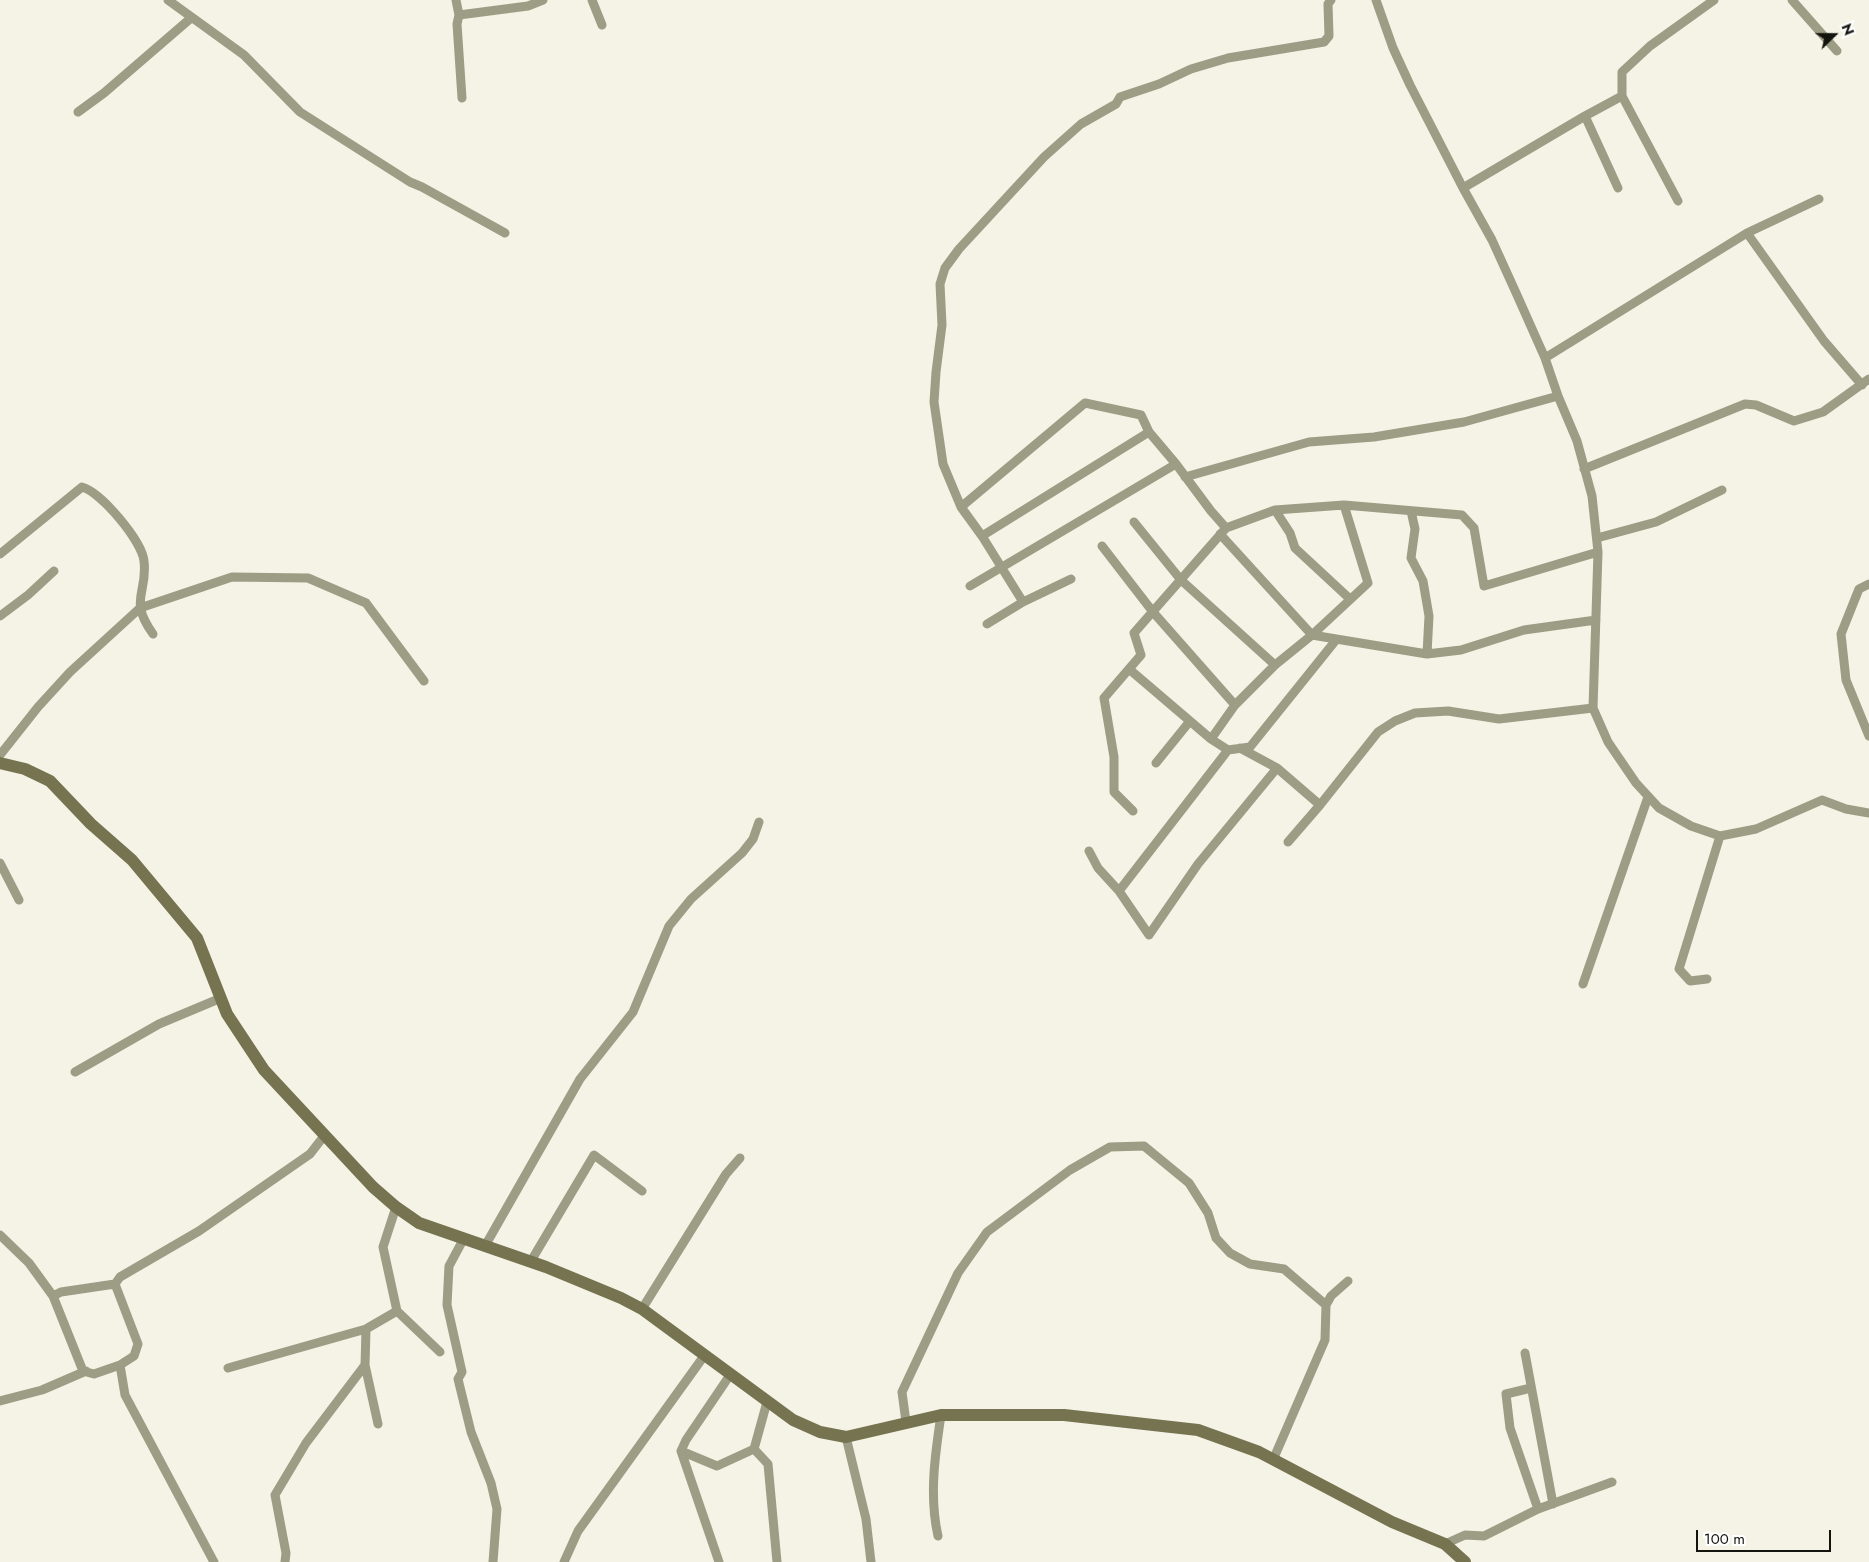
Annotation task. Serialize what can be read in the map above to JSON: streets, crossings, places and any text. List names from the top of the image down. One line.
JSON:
{"scale_bar":"100 m","north":"right"}
